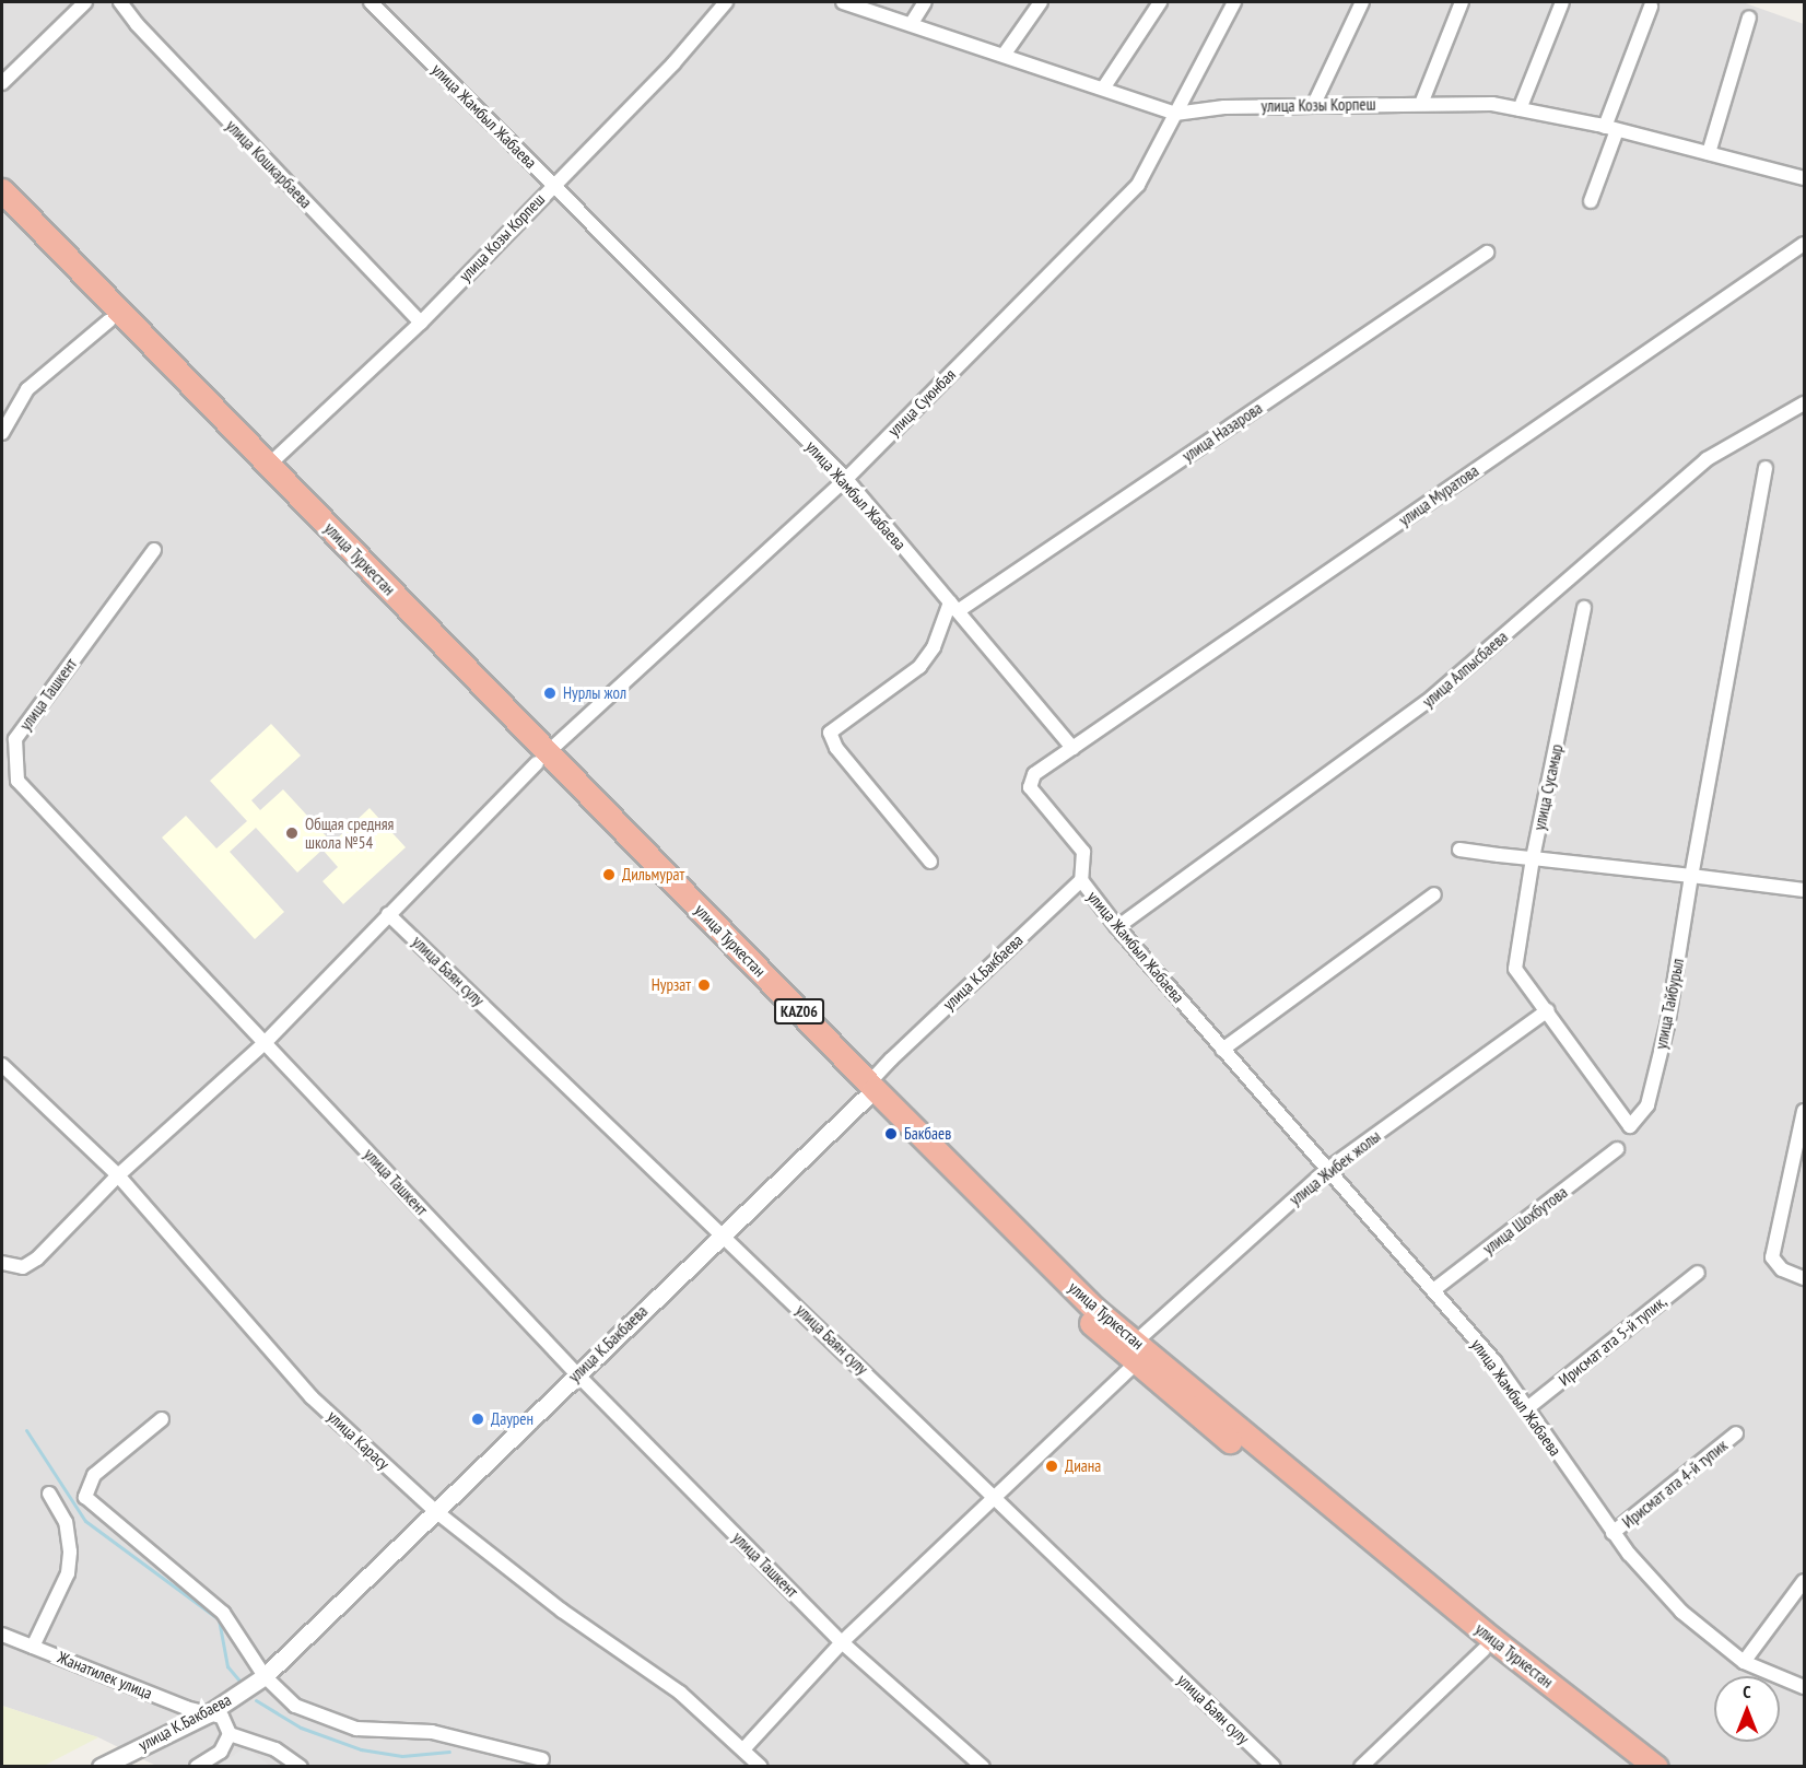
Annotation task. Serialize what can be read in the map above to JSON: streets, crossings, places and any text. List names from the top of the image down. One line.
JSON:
{"streets":{"highway":["улица Туркестан","KАZ06"],"street":["улица Козы Корпеш","улица Жамбыл Жабаева","улица Кошкарбаева","улица Суюнбая","улица Назарова","улица Муратова","улица Алпысбаева","улица Ташкент","улица Сусамыр","улица Баян сулу","улица К.Бакбаева","улица Тайбурыл","улица Жибек жолы","улица Шохбутова","Ирисмат ата 5-й тупик,","улица Карасу","Ирисмат ата 4-й тупик","Жанатилек улица"]},"crossings":[["улица Козы Корпеш","улица Жамбыл Жабаева"],["улица Козы Корпеш","улица Кошкарбаева"],["улица Козы Корпеш","улица Суюнбая"],["улица Козы Корпеш","улица Туркестан"],["улица Жамбыл Жабаева","улица Суюнбая"],["улица Жамбыл Жабаева","улица Назарова"],["улица Жамбыл Жабаева","улица Муратова"],["улица Жамбыл Жабаева","улица Алпысбаева"],["улица Жамбыл Жабаева","улица К.Бакбаева"],["улица Жамбыл Жабаева","улица Жибек жолы"],["улица Жамбыл Жабаева","улица Шохбутова"],["улица Жамбыл Жабаева","Ирисмат ата 5-й тупик,"],["улица Жамбыл Жабаева","Ирисмат ата 4-й тупик"],["улица Суюнбая","улица Туркестан"],["улица Суюнбая","улица Ташкент"],["улица Суюнбая","улица Баян сулу"],["улица Суюнбая","улица Карасу"],["улица Туркестан","улица К.Бакбаева"],["улица Туркестан","улица Жибек жолы"],["улица Ташкент","улица К.Бакбаева"],["улица Ташкент","улица Жибек жолы"],["улица Сусамыр","улица Тайбурыл"],["улица Сусамыр","улица Жибек жолы"],["улица Баян сулу","улица К.Бакбаева"],["улица Баян сулу","улица Жибек жолы"],["улица К.Бакбаева","улица Карасу"],["улица К.Бакбаева","Жанатилек улица"],["улица Тайбурыл","улица Жибек жолы"],["улица Жибек жолы","улица Карасу"]],"places":["Нурлы жол","Общая средняя школа №54","Дильмурат","Нурзат","Бакбаев","Даурен","Диана"],"north":"top"}
